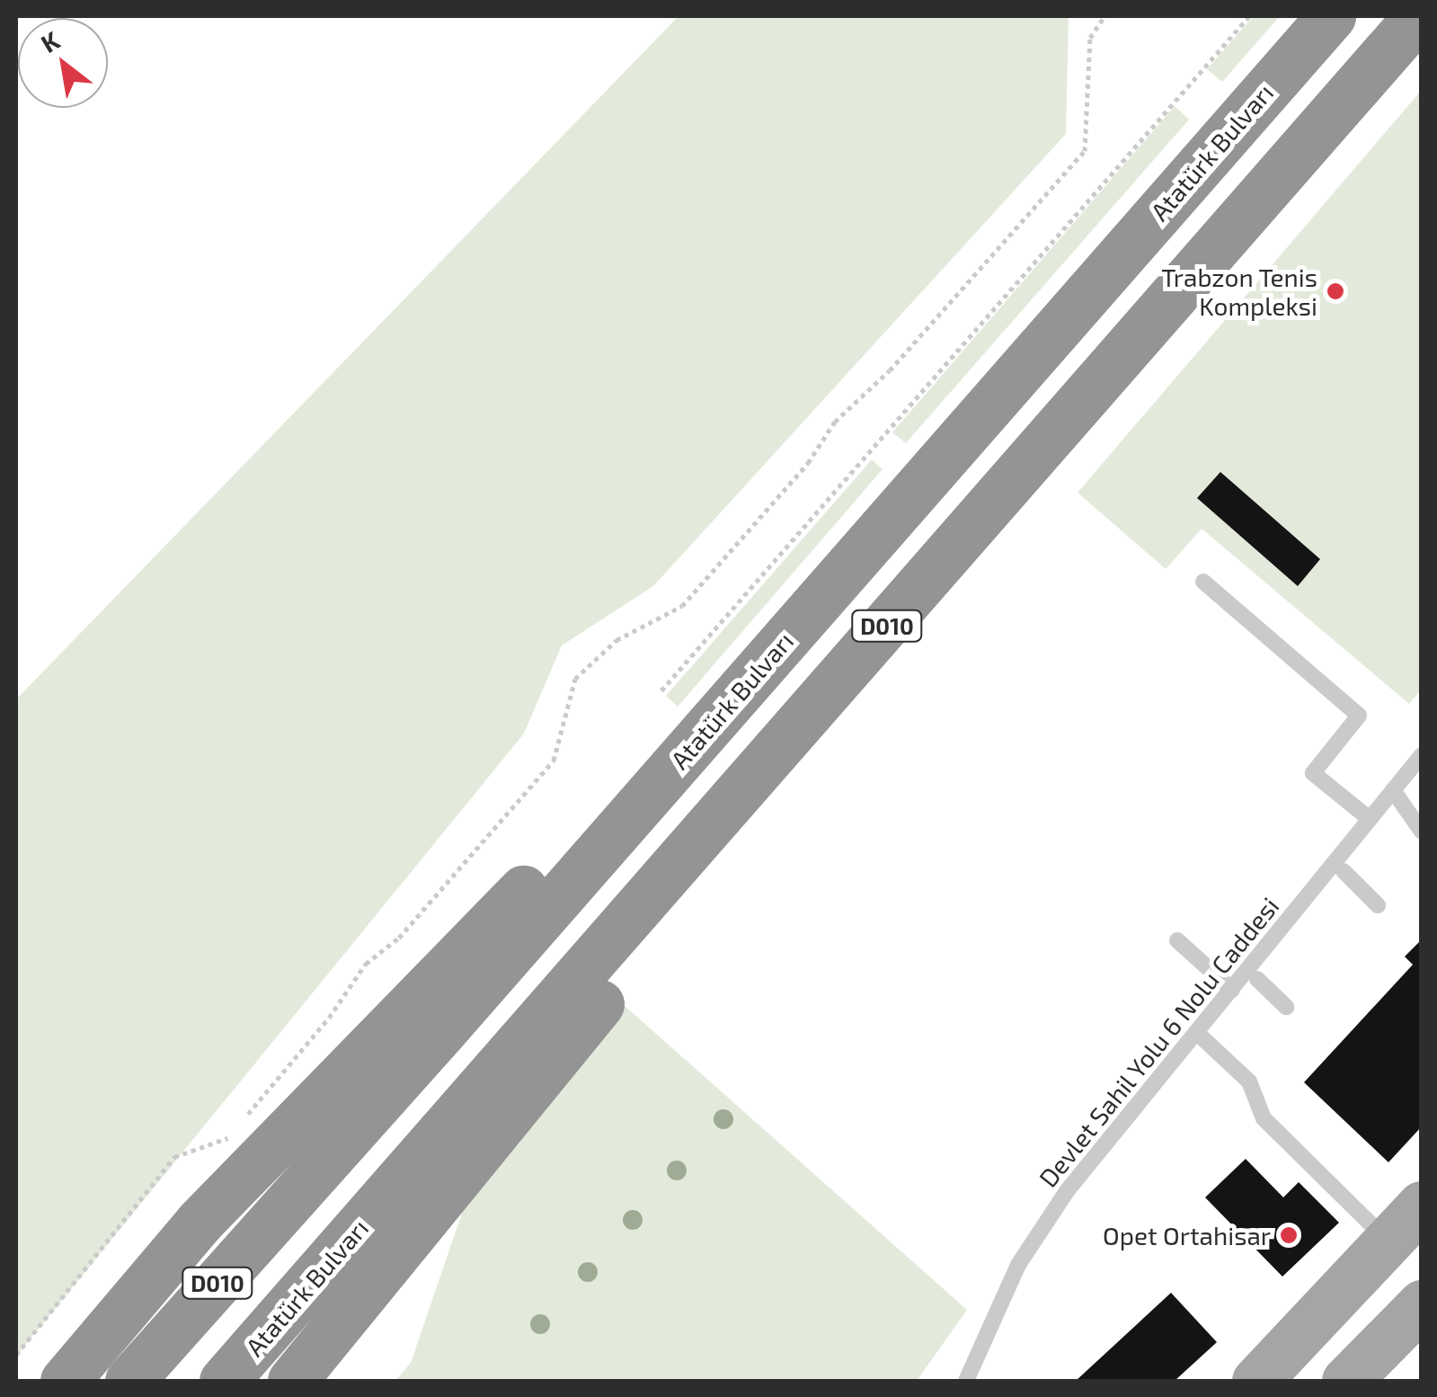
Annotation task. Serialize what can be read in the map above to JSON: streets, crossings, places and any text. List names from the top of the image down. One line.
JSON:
{"streets":{"highway":["Atatürk Bulvarı","D010"],"lane":["Devlet Sahil Yolu 6 Nolu Caddesi"]},"places":["Trabzon Tenis Kompleksi","Opet Ortahisar"],"north":"top left"}
